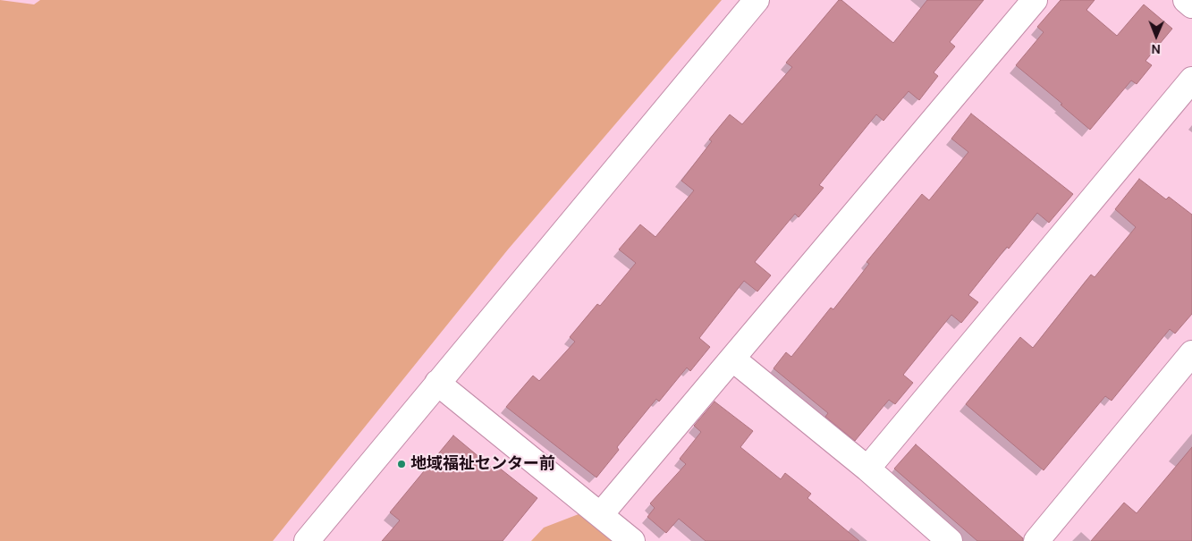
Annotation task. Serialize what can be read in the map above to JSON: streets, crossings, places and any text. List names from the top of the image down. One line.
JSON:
{"places":["地域福祉センター前"],"north":"bottom"}
